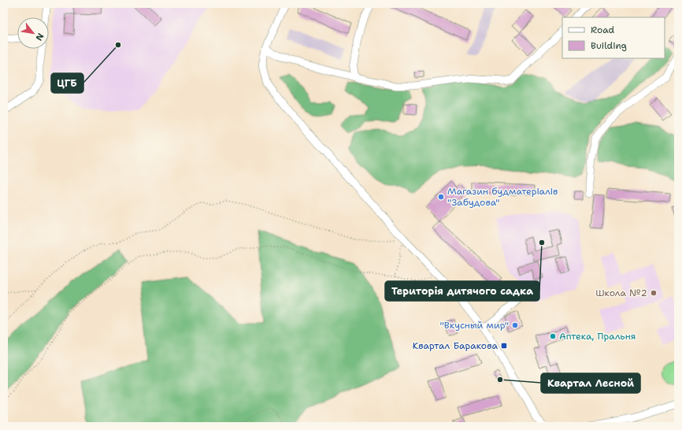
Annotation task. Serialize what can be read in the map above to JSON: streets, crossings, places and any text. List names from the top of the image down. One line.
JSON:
{"places":{"other":["ЦГБ","Магазин будматеріалів \"Забудова\"","Територія дитячого садка","Школа №2","\"Вкусный мир\"","Аптека, Пральня","Квартал Лесной"],"transit":["Квартал Баракова"]},"legend":["Road","Building"],"north":"bottom right"}
